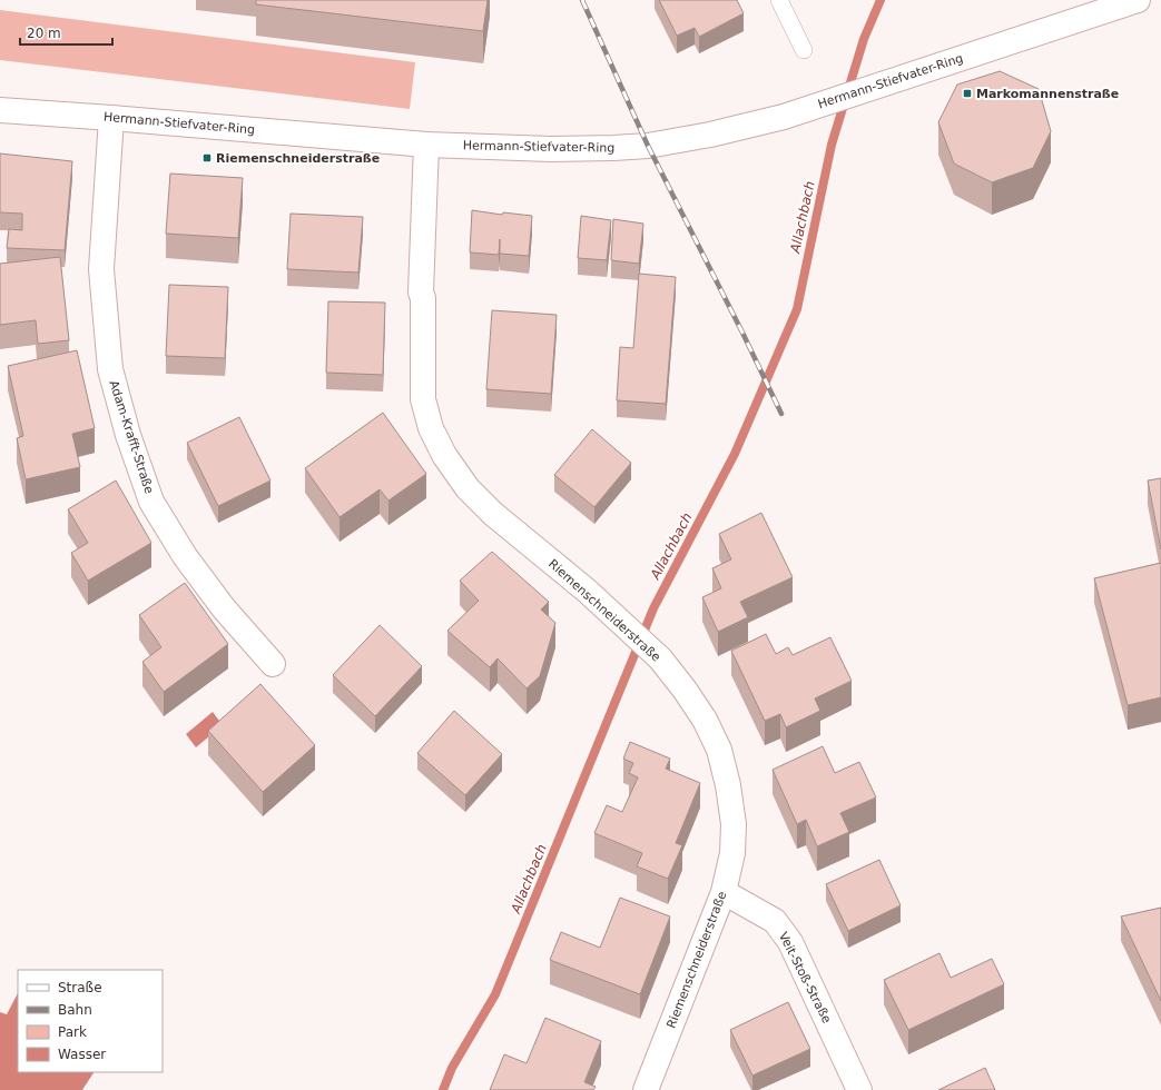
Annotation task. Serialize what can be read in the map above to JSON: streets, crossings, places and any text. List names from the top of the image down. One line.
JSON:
{"streets":{"street":["Hermann-Stiefvater-Ring","Adam-Krafft-Straße","Riemenschneiderstraße","Veit-Stoß-Straße"]},"crossings":[["Hermann-Stiefvater-Ring","Adam-Krafft-Straße"],["Hermann-Stiefvater-Ring","Riemenschneiderstraße"],["Riemenschneiderstraße","Veit-Stoß-Straße"]],"water":["Allachbach"],"places":{"transit":["Markomannenstraße","Riemenschneiderstraße"]},"legend":["Straße","Bahn","Park","Wasser"],"scale_bar":"20 m"}
